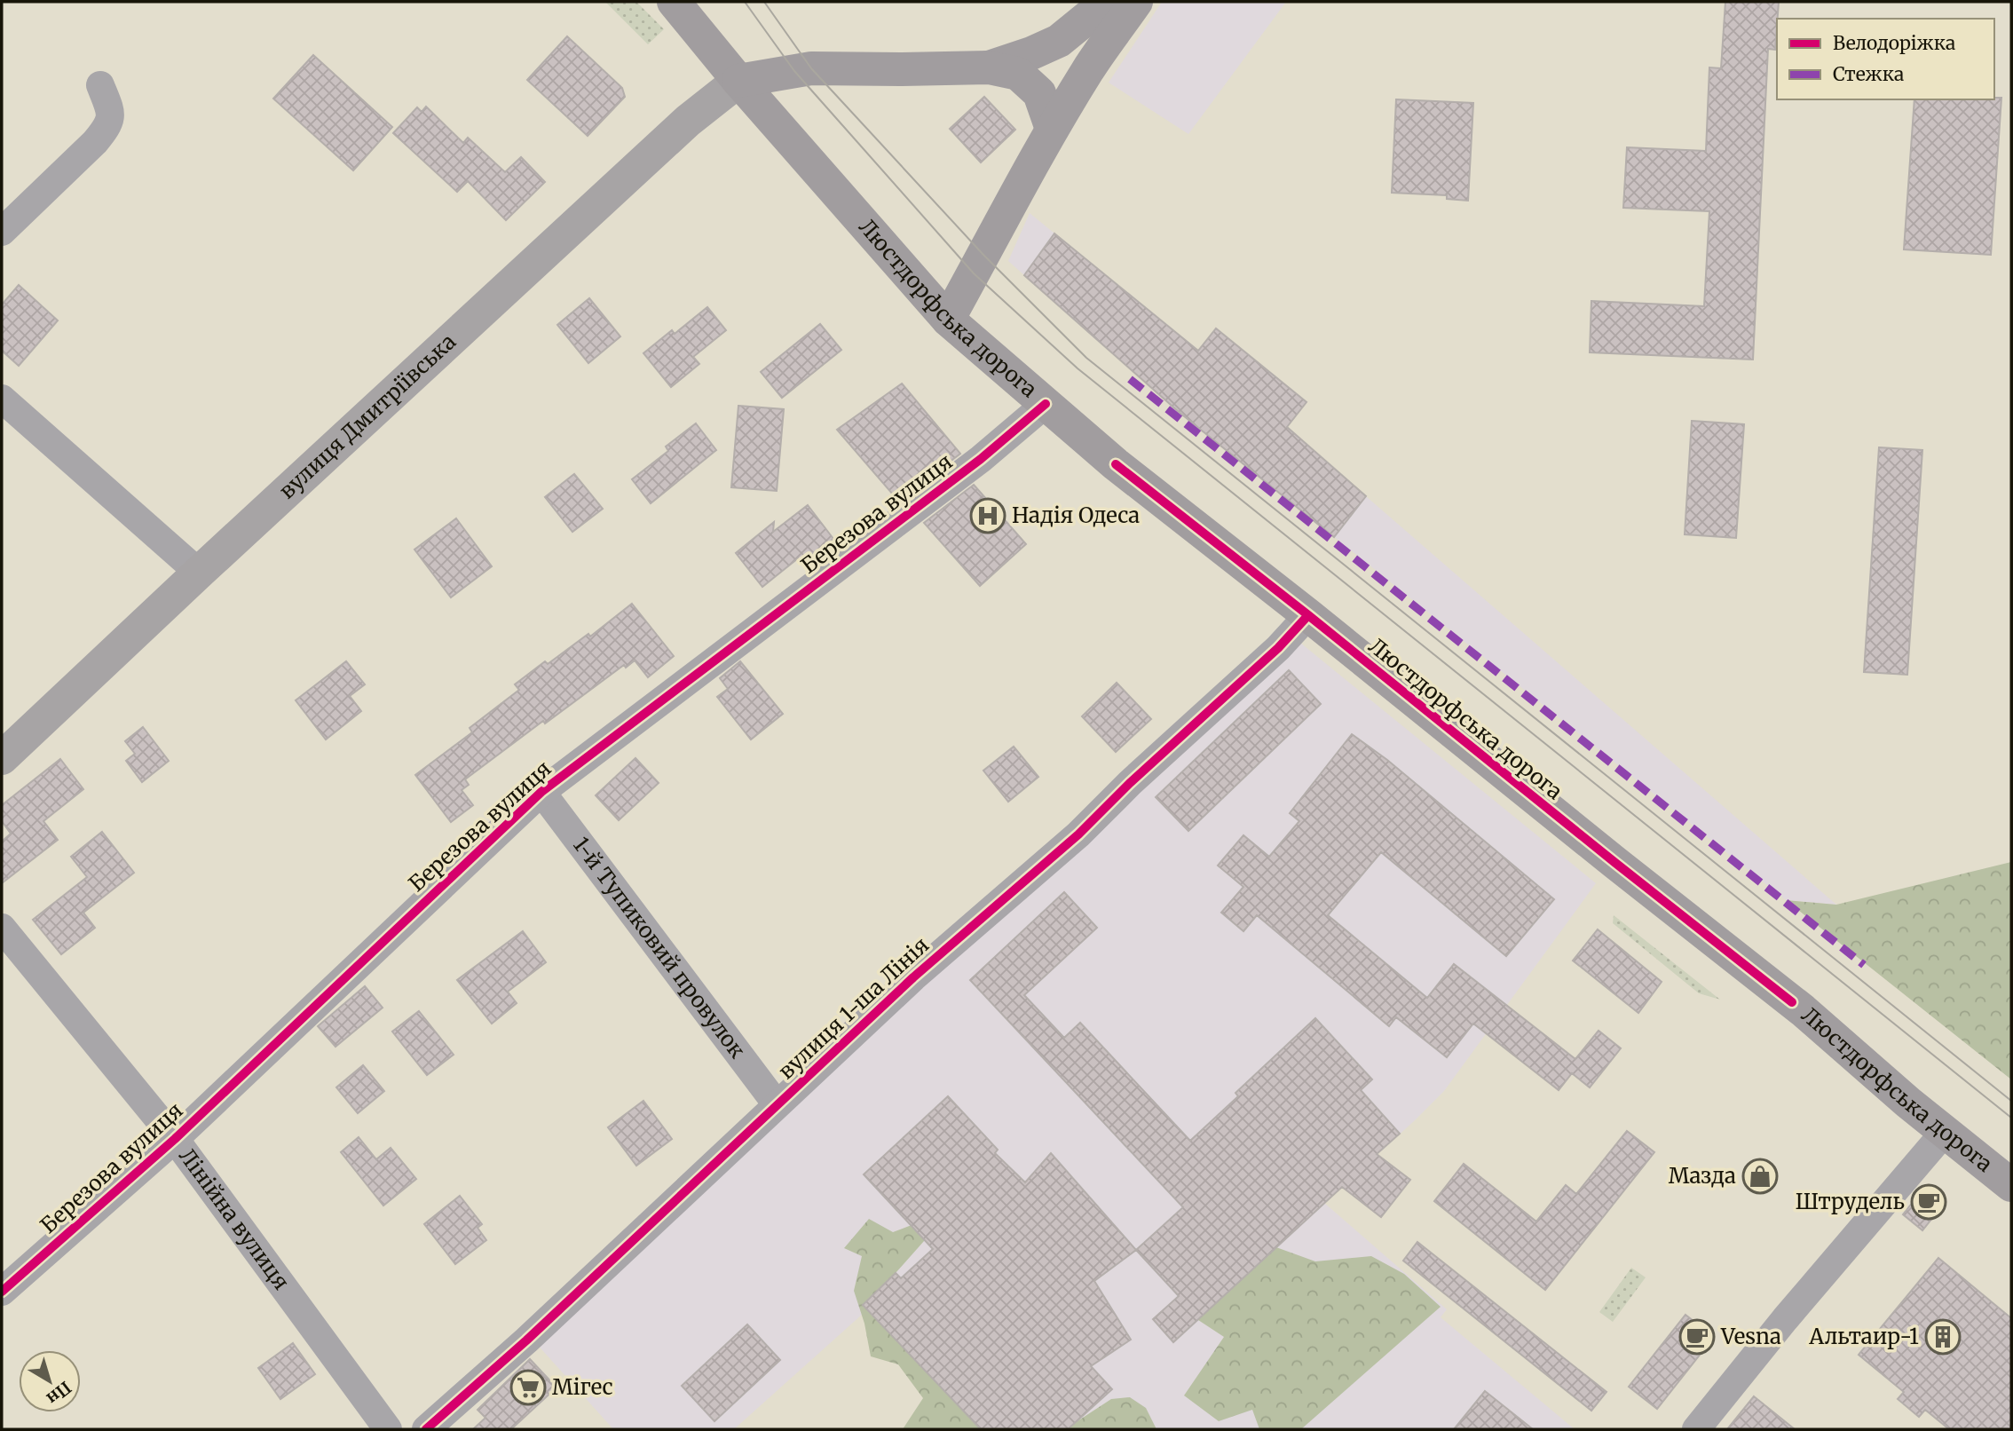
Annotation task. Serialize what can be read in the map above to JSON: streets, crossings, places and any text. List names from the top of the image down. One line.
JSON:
{"streets":{"main road":["Люстдорфська дорога","вулиця Дмитріївська"],"street":["Березова вулиця","1-й Тупиковий провулок","вулиця 1-ша Лінія","Лінійна вулиця"]},"crossings":[["Люстдорфська дорога","вулиця Дмитріївська"],["Люстдорфська дорога","Березова вулиця"],["Люстдорфська дорога","вулиця 1-ша Лінія"],["Березова вулиця","1-й Тупиковий провулок"],["Березова вулиця","Лінійна вулиця"],["1-й Тупиковий провулок","вулиця 1-ша Лінія"]],"places":{"hospital":["Надія Одеса"],"shop":["Мазда"],"cafe":["Штрудель","Vesna"],"building":["Альтаир-1"],"supermarket":["Мігес"]},"legend":["Велодоріжка","Стежка"],"north":"bottom right"}
